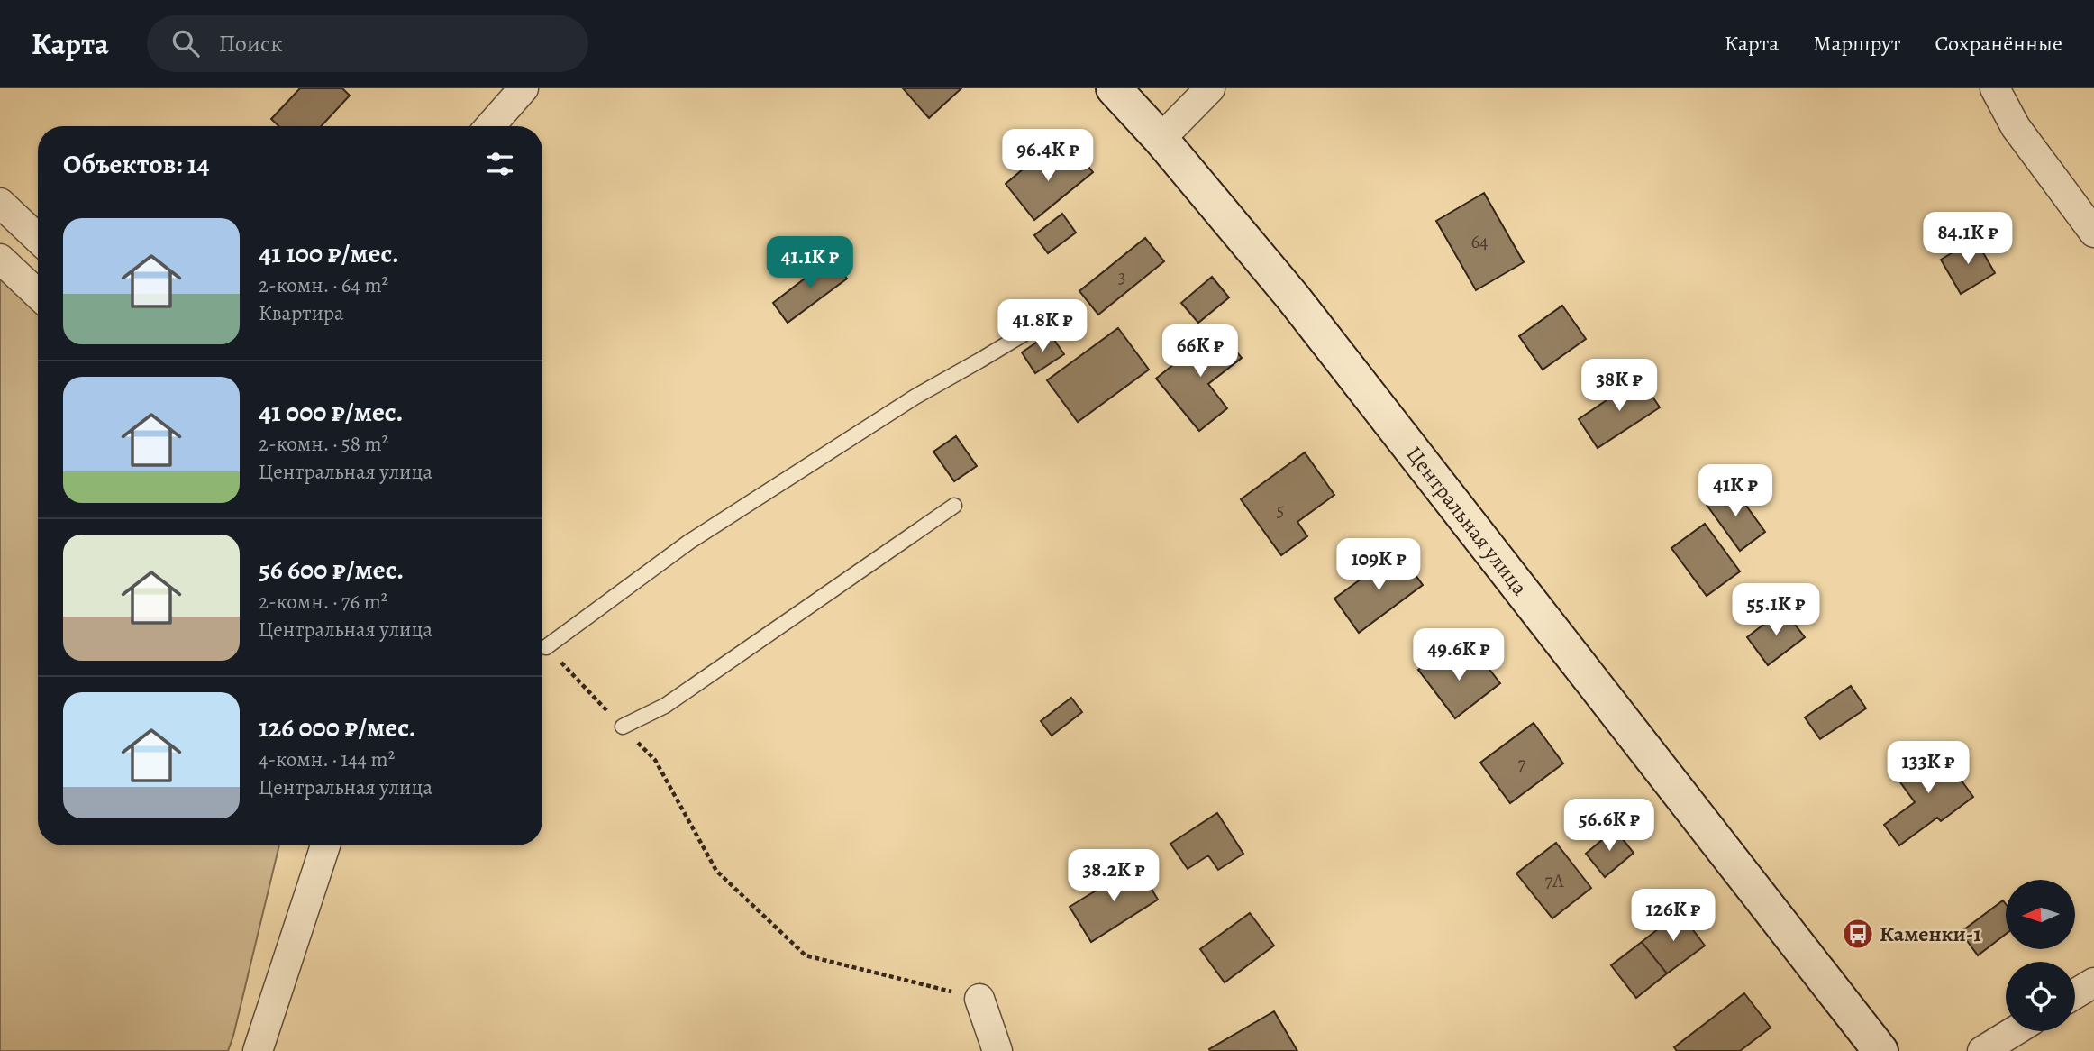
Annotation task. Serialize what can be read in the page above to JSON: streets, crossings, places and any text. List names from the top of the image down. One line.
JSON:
{"streets":{"main road":["Центральная улица"]},"places":{"bus stop":["Каменки-1"]},"house_numbers":["64","3","5","7","7А"],"north":"left","page":{"header":"Карта","search":"Поиск","nav":["Карта","Маршрут","Сохранённые"],"heading":"Объектов: 14","price":["96.4K ₽","84.1K ₽","41.1K ₽","41.8K ₽","66K ₽","38K ₽","41K ₽","109K ₽","55.1K ₽","49.6K ₽","133K ₽","56.6K ₽","38.2K ₽","126K ₽"],"list":[{"name":"41 100 ₽/мес.","note":"2-комн. · 64 m² · Квартира"},{"name":"41 000 ₽/мес.","note":"2-комн. · 58 m² · Центральная улица"},{"name":"56 600 ₽/мес.","note":"2-комн. · 76 m² · Центральная улица"},{"name":"126 000 ₽/мес.","note":"4-комн. · 144 m² · Центральная улица"}]}}
